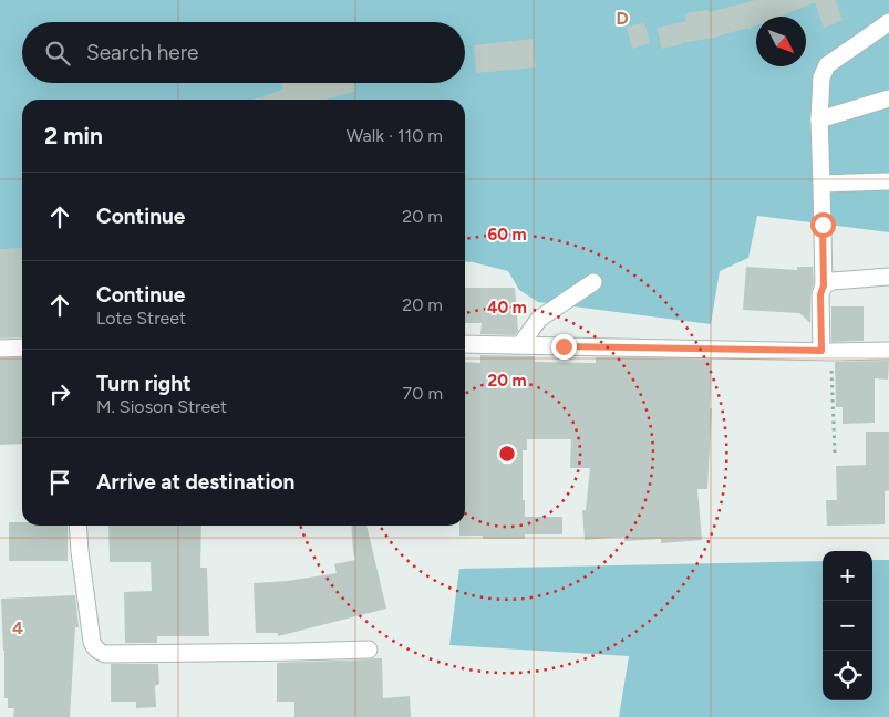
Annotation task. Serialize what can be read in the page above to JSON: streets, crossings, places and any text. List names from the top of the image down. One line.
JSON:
{"north":"bottom right","page":{"search":"Search here","heading":["2 min","Walk · 110 m"],"list":[["Continue","20 m"],["Continue","Lote Street","20 m"],["Turn right","M. Sioson Street","70 m"],"Arrive at destination"],"map_buttons":["+","−"]},"grid":{"columns":["D"],"rows":["4"]},"rings":["60 m","40 m","20 m"]}
